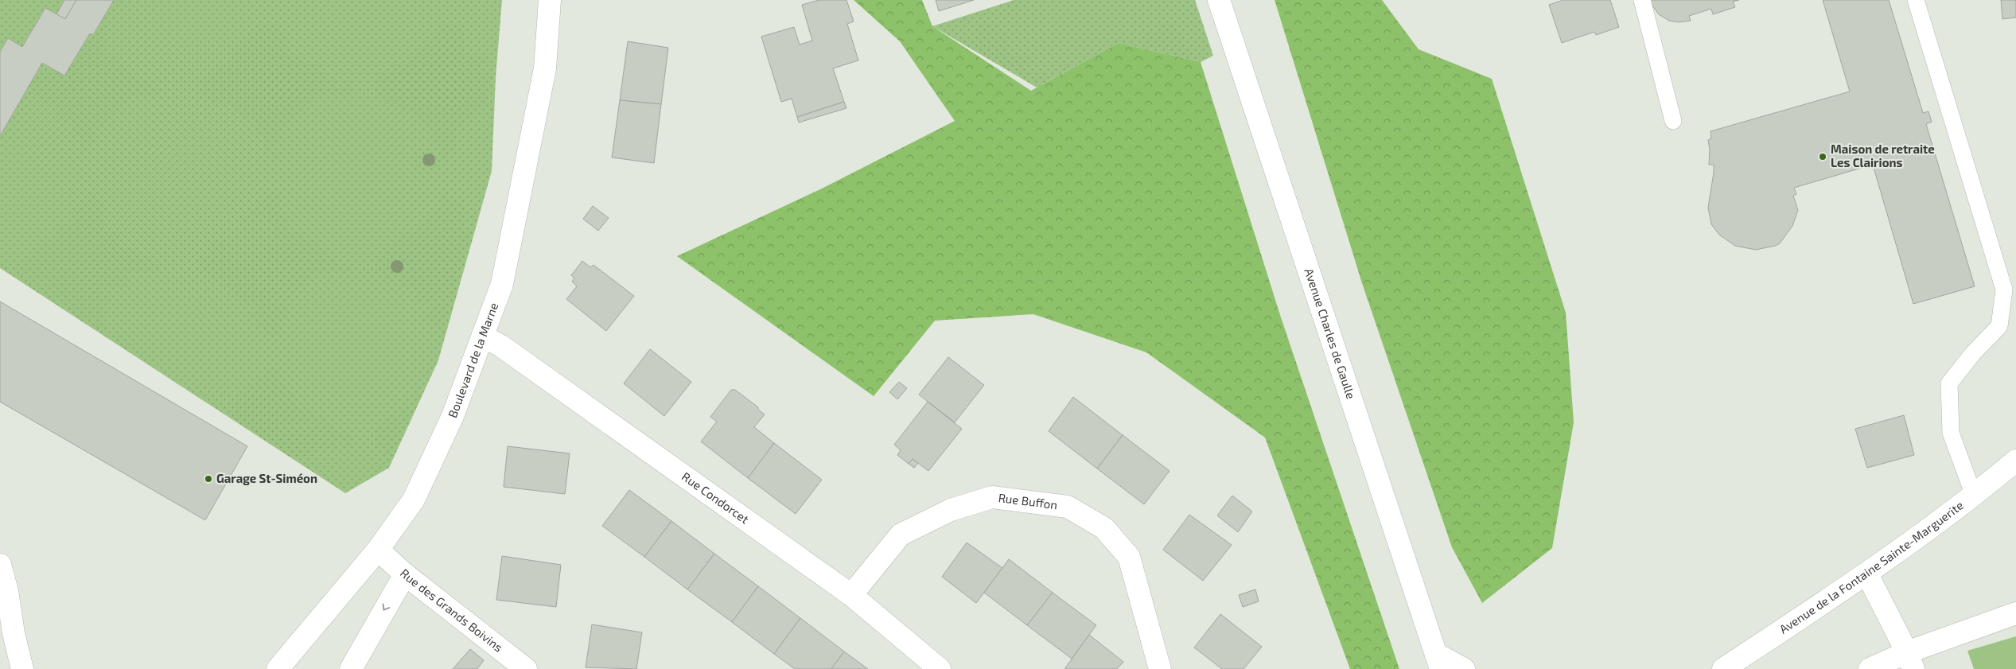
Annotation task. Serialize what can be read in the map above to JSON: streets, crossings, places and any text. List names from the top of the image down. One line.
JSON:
{"streets":{"street":["Avenue Charles de Gaulle","Boulevard de la Marne","Rue Condorcet","Rue Buffon","Avenue de la Fontaine Sainte-Marguerite","Rue des Grands Boivins"]},"crossings":[["Boulevard de la Marne","Rue Condorcet"],["Boulevard de la Marne","Rue des Grands Boivins"],["Rue Condorcet","Rue Buffon"]],"places":["Maison de retraite Les Clairions","Garage St-Siméon"]}
